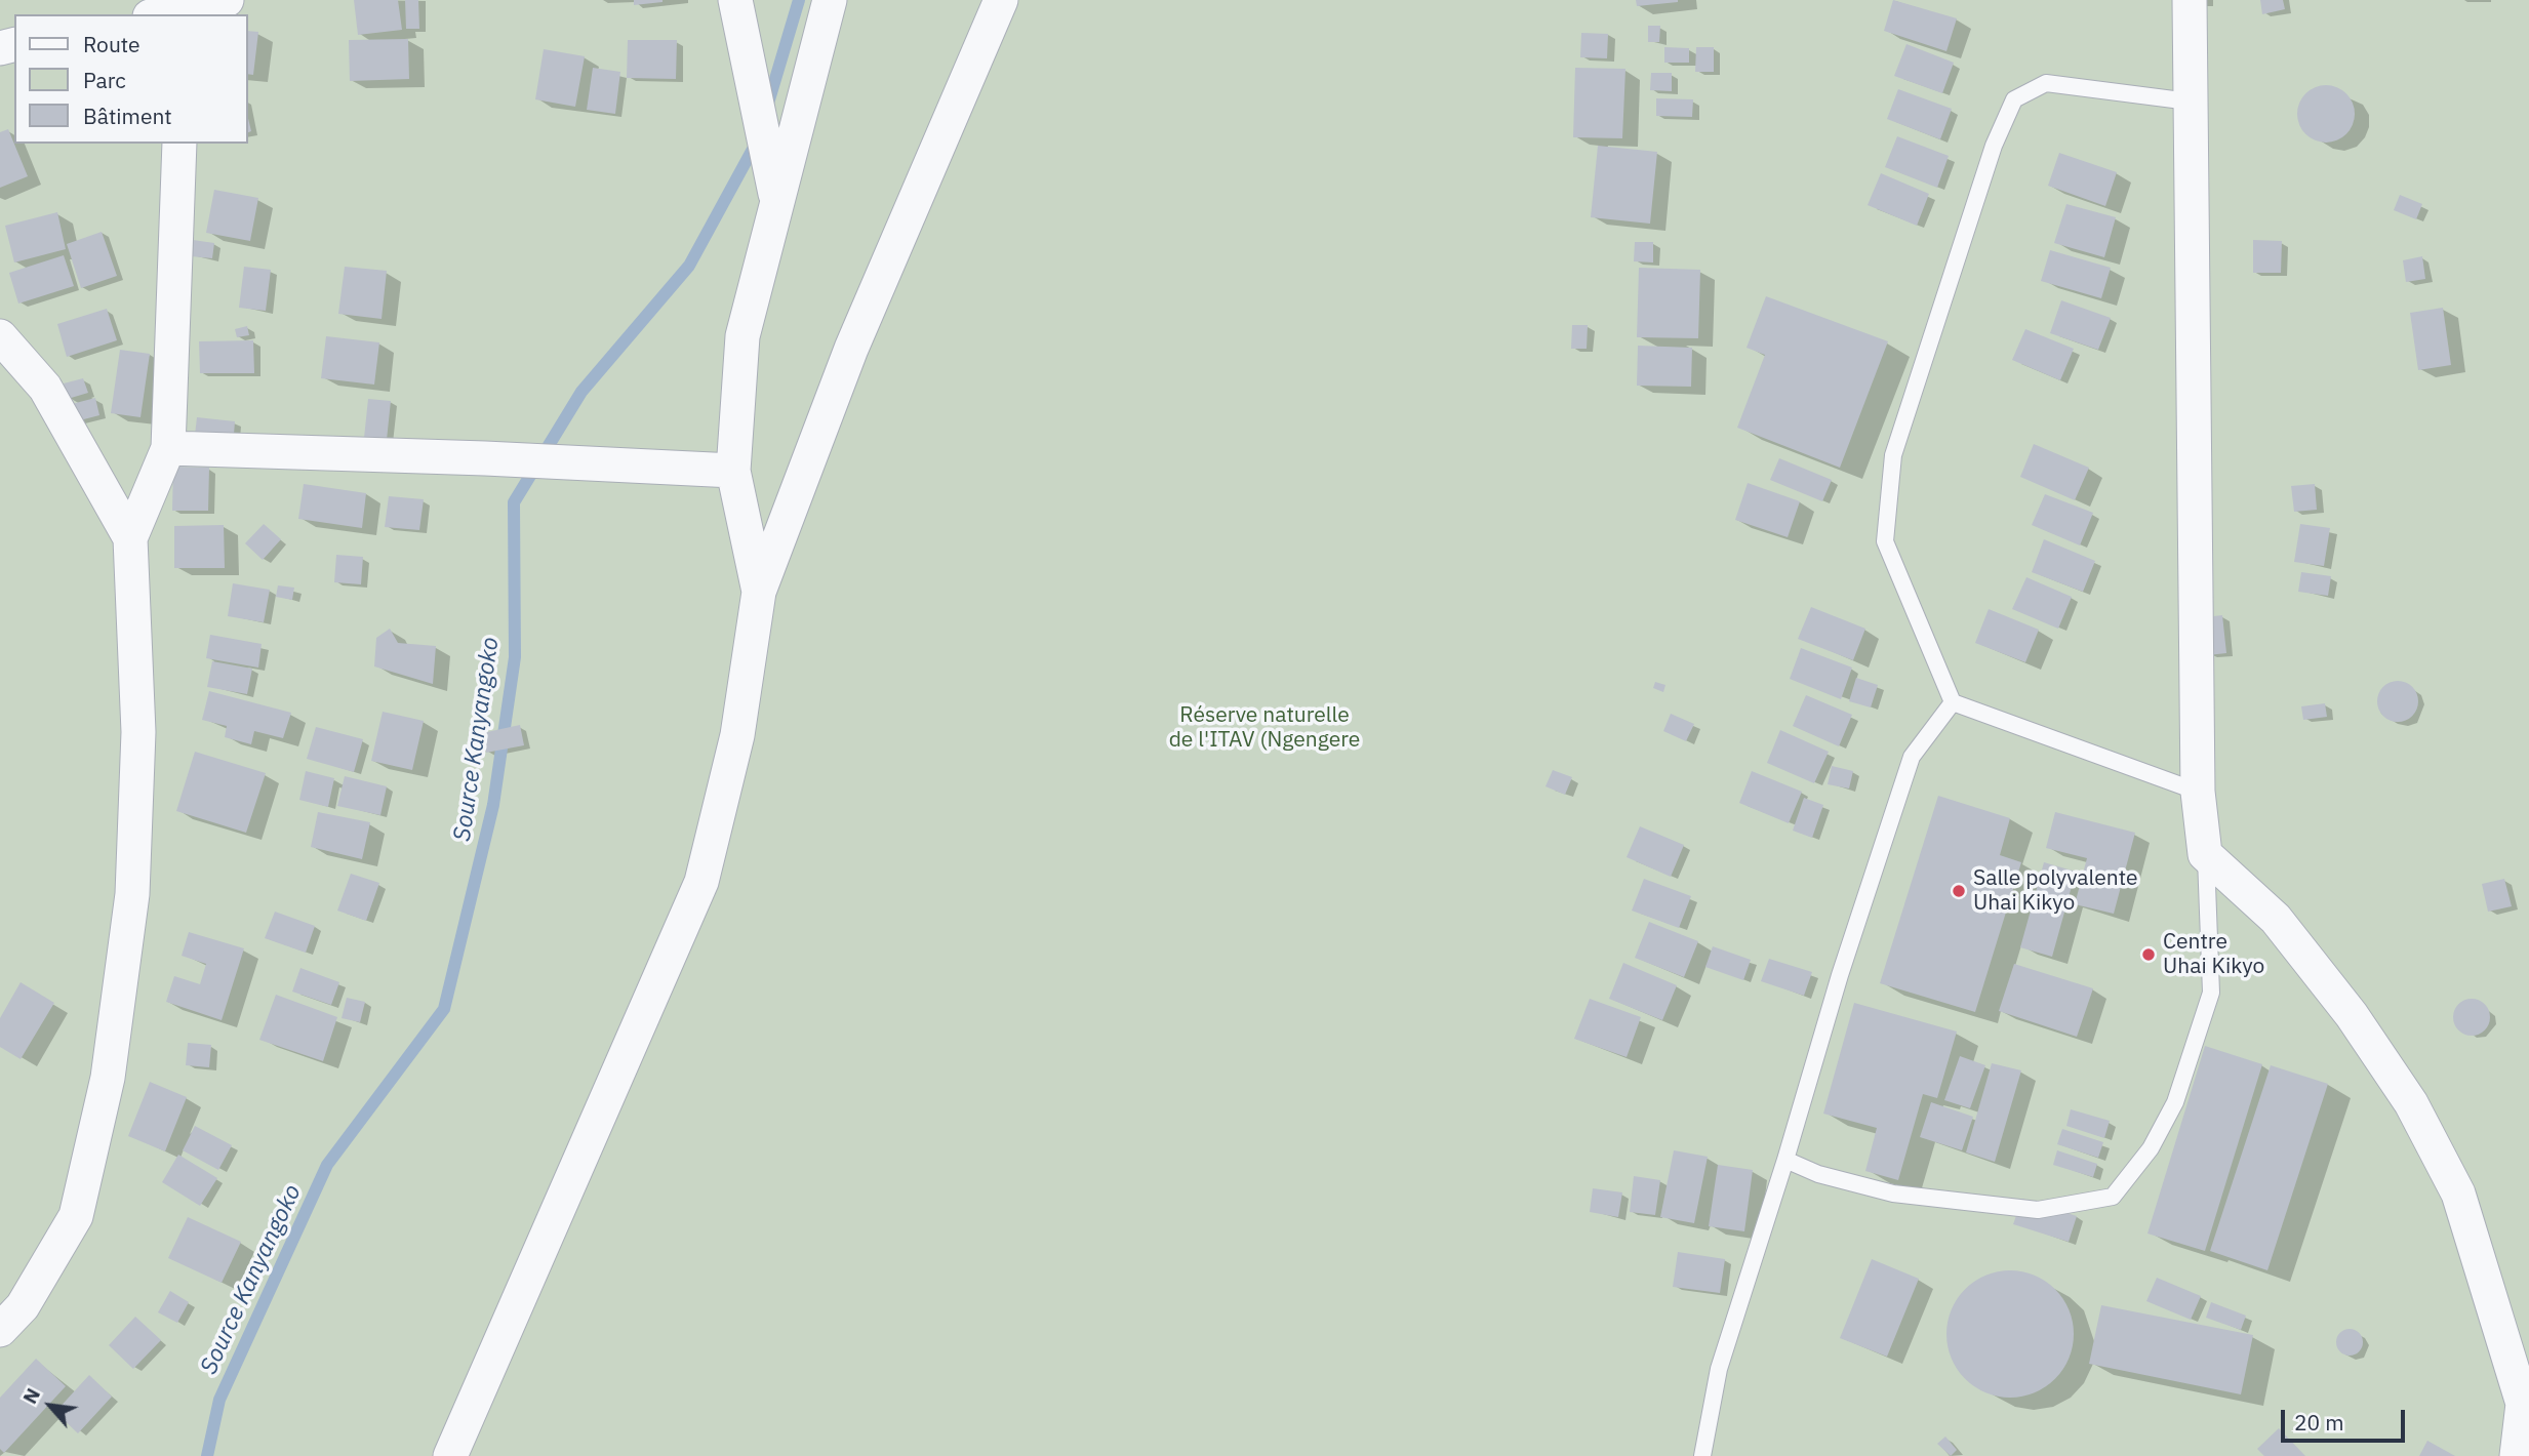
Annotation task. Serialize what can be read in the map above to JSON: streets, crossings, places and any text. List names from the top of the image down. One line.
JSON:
{"water":["Source Kanyangoko"],"parks":["Réserve naturelle de l'ITAV (Ngengere"],"places":["Salle polyvalente Uhai Kikyo","Centre Uhai Kikyo"],"legend":["Route","Parc","Bâtiment"],"scale_bar":"20 m","north":"top left"}
